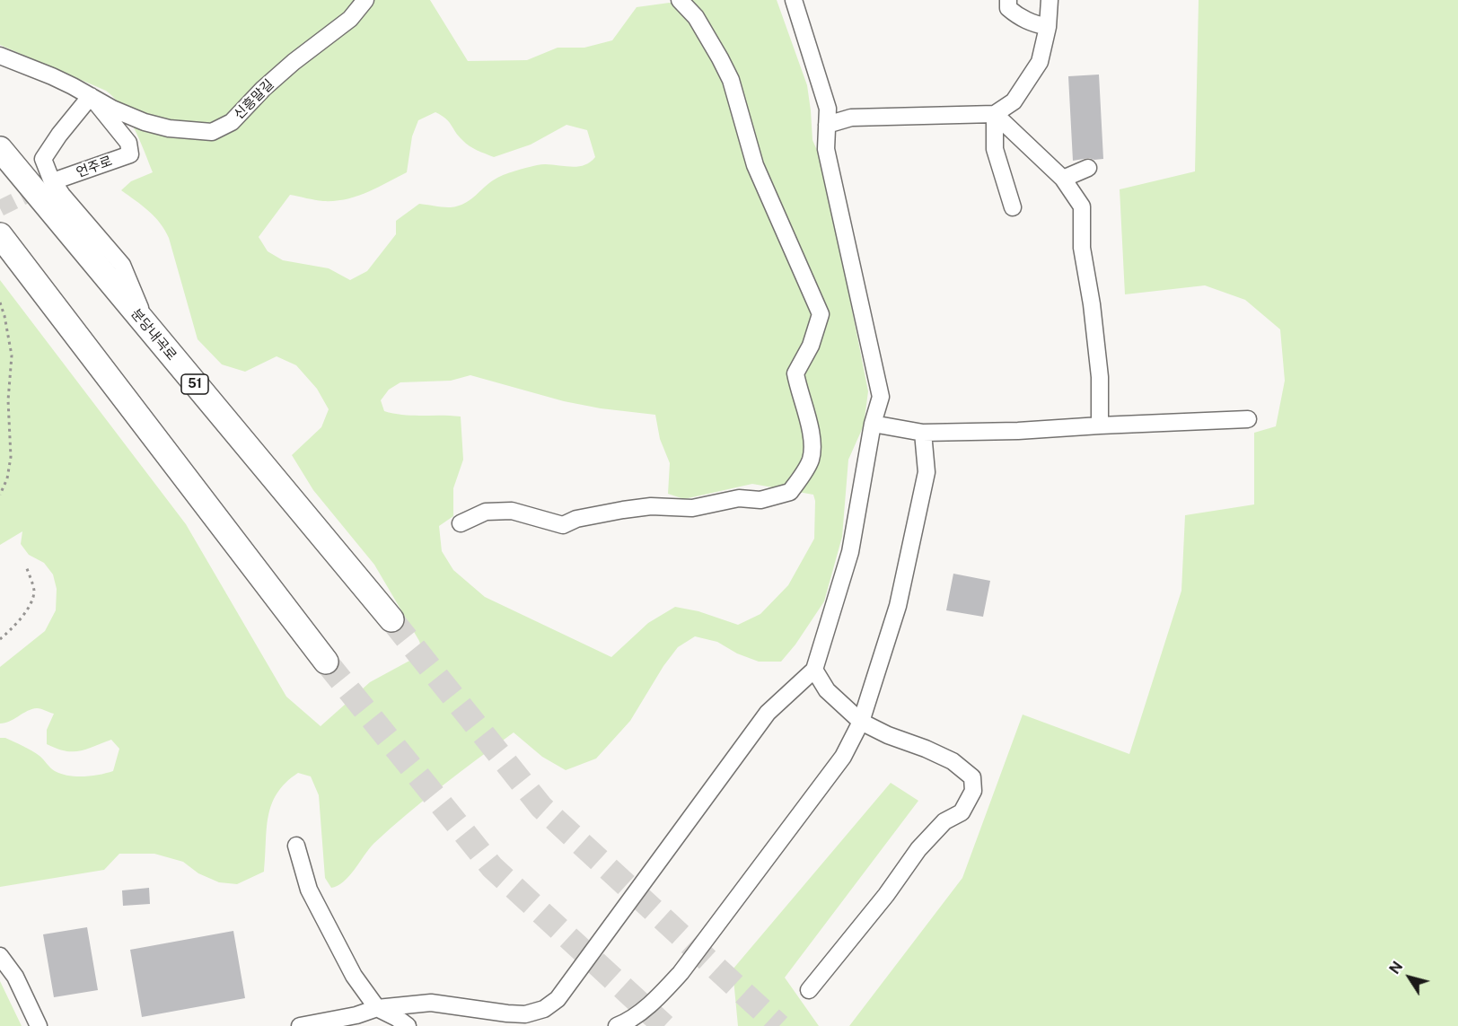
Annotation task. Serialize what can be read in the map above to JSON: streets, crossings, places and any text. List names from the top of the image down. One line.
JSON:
{"streets":{"highway":["분당내곡로","51"],"lane":["신흥말길","언주로"]},"crossings":[["신흥말길","언주로"]],"north":"top left"}
